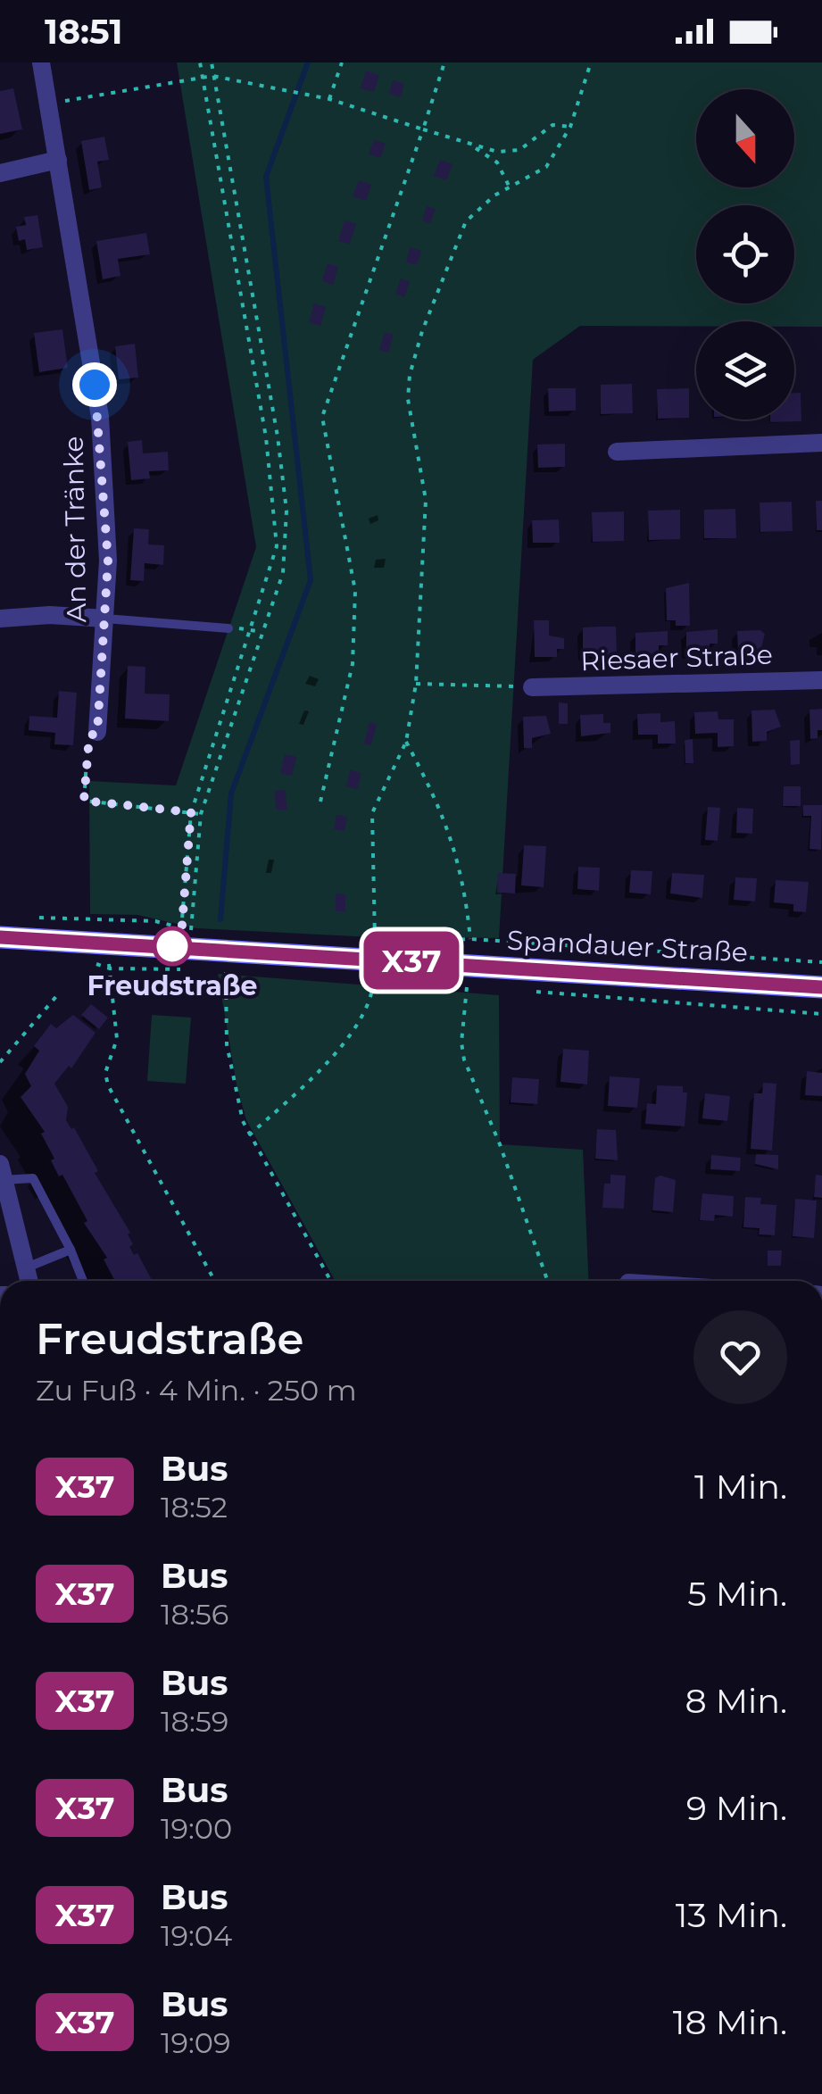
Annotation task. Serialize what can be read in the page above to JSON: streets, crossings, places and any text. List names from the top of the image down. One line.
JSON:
{"streets":{"main road":["Spandauer Straße"],"street":["An der Tränke","Riesaer Straße"]},"places":["Freudstraße"],"lines":["bus line X37"],"north":"bottom","page":{"status":"18:51","on_map":"X37","heading":["Freudstraße","Zu Fuß · 4 Min. · 250 m"],"list":[{"mark":"X37","name":"Bus","note":"18:52","value":"1 Min."},{"mark":"X37","name":"Bus","note":"18:56","value":"5 Min."},{"mark":"X37","name":"Bus","note":"18:59","value":"8 Min."},{"mark":"X37","name":"Bus","note":"19:00","value":"9 Min."},{"mark":"X37","name":"Bus","note":"19:04","value":"13 Min."},{"mark":"X37","name":"Bus","note":"19:09","value":"18 Min."}]}}
